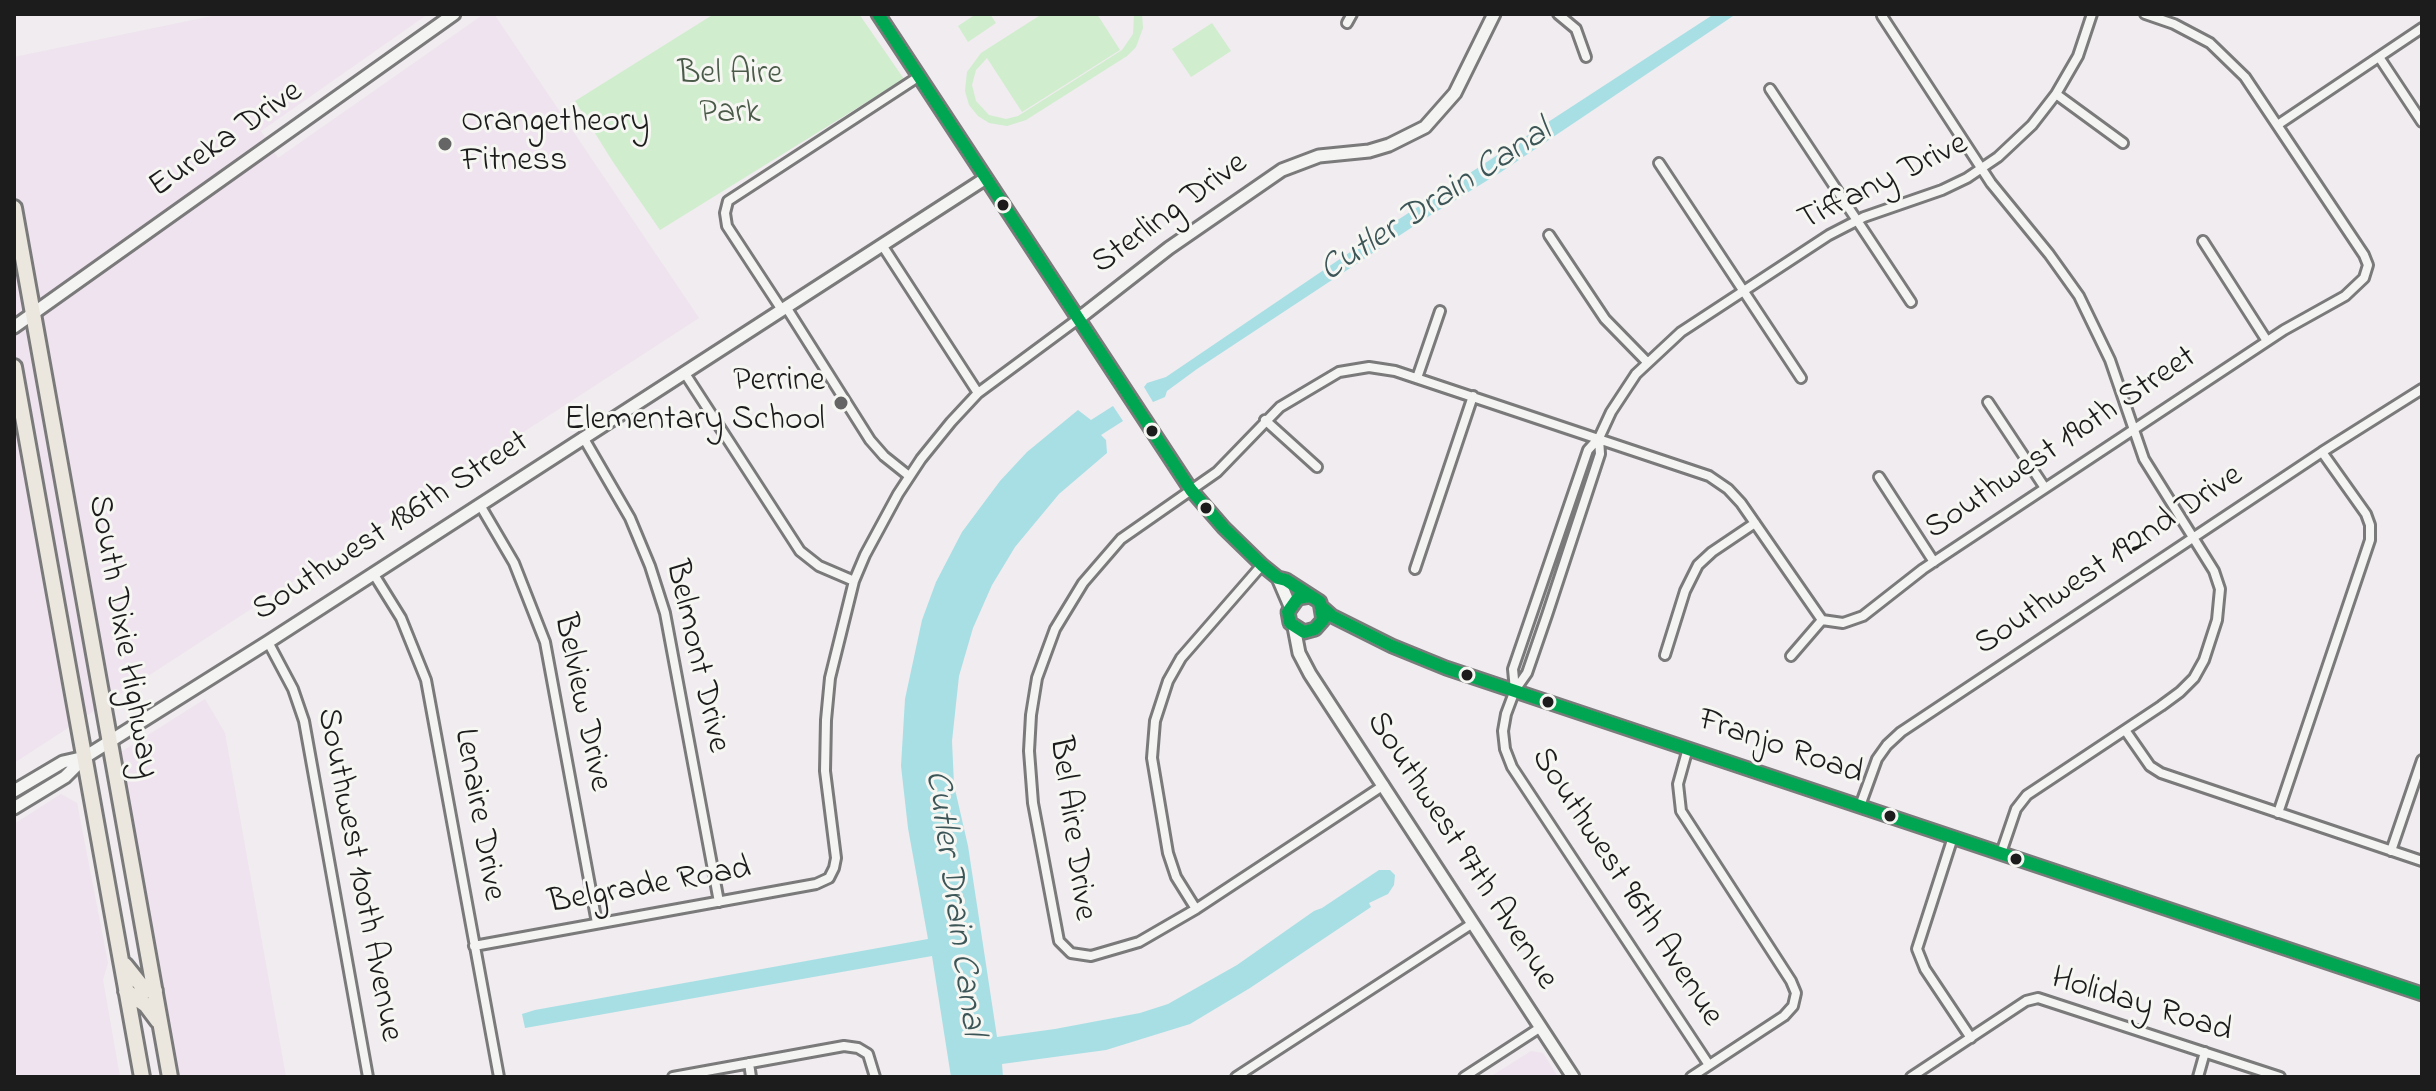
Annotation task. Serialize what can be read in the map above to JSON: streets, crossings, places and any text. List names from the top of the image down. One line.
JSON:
{"streets":{"highway":["South Dixie Highway"],"street":["Eureka Drive","Tiffany Drive","Sterling Drive","Southwest 190th Street","Southwest 186th Street","Southwest 192nd Drive","Belmont Drive","Belview Drive","Franjo Road","Lenaire Drive","Bel Aire Drive","Southwest 97th Avenue","Southwest 100th Avenue","Belgrade Road","Southwest 96th Avenue","Holiday Road"]},"crossings":[["Eureka Drive","South Dixie Highway"],["Tiffany Drive","Franjo Road"],["Tiffany Drive","Bel Aire Drive"],["Tiffany Drive","Southwest 96th Avenue"],["Sterling Drive","Belgrade Road"],["Southwest 190th Street","Bel Aire Drive"],["Southwest 186th Street","South Dixie Highway"],["Southwest 186th Street","Belmont Drive"],["Southwest 186th Street","Belview Drive"],["Southwest 186th Street","Lenaire Drive"],["Southwest 186th Street","Southwest 100th Avenue"],["Southwest 192nd Drive","Franjo Road"],["Belmont Drive","Belgrade Road"],["Belview Drive","Belgrade Road"],["Franjo Road","Southwest 97th Avenue"],["Franjo Road","Southwest 96th Avenue"],["Lenaire Drive","Belgrade Road"]],"water":["Cutler Drain Canal"],"parks":["Bel Aire Park"],"places":["Orangetheory Fitness","Perrine Elementary School"]}
